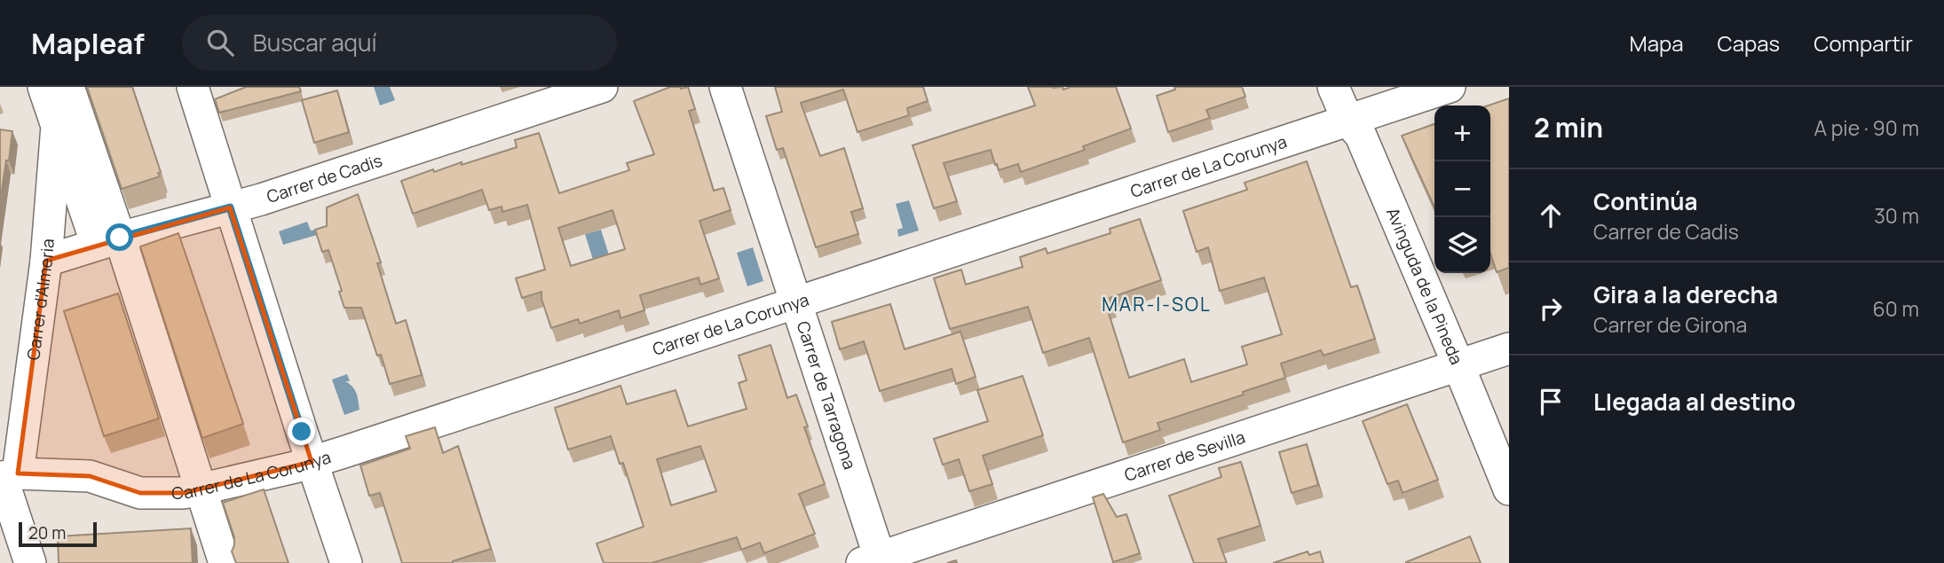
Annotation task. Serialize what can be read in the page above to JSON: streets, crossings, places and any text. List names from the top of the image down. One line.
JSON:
{"streets":{"street":["Carrer de La Corunya","Carrer de Cadis","Avinguda de la Pineda","Carrer d'Almeria","Carrer de Tarragona","Carrer de Sevilla"]},"crossings":[["Carrer de La Corunya","Avinguda de la Pineda"],["Carrer de La Corunya","Carrer d'Almeria"],["Carrer de La Corunya","Carrer de Tarragona"],["Carrer de Cadis","Carrer d'Almeria"],["Avinguda de la Pineda","Carrer de Sevilla"],["Carrer de Tarragona","Carrer de Sevilla"]],"districts":["MAR-I-SOL"],"scale_bar":"20 m","page":{"header":"Mapleaf","search":"Buscar aquí","nav":["Mapa","Capas","Compartir"],"heading":["2 min","A pie · 90 m"],"map_buttons":["+","−"],"list":[["Continúa","Carrer de Cadis","30 m"],["Gira a la derecha","Carrer de Girona","60 m"],"Llegada al destino"],"scale":"20 m"}}
